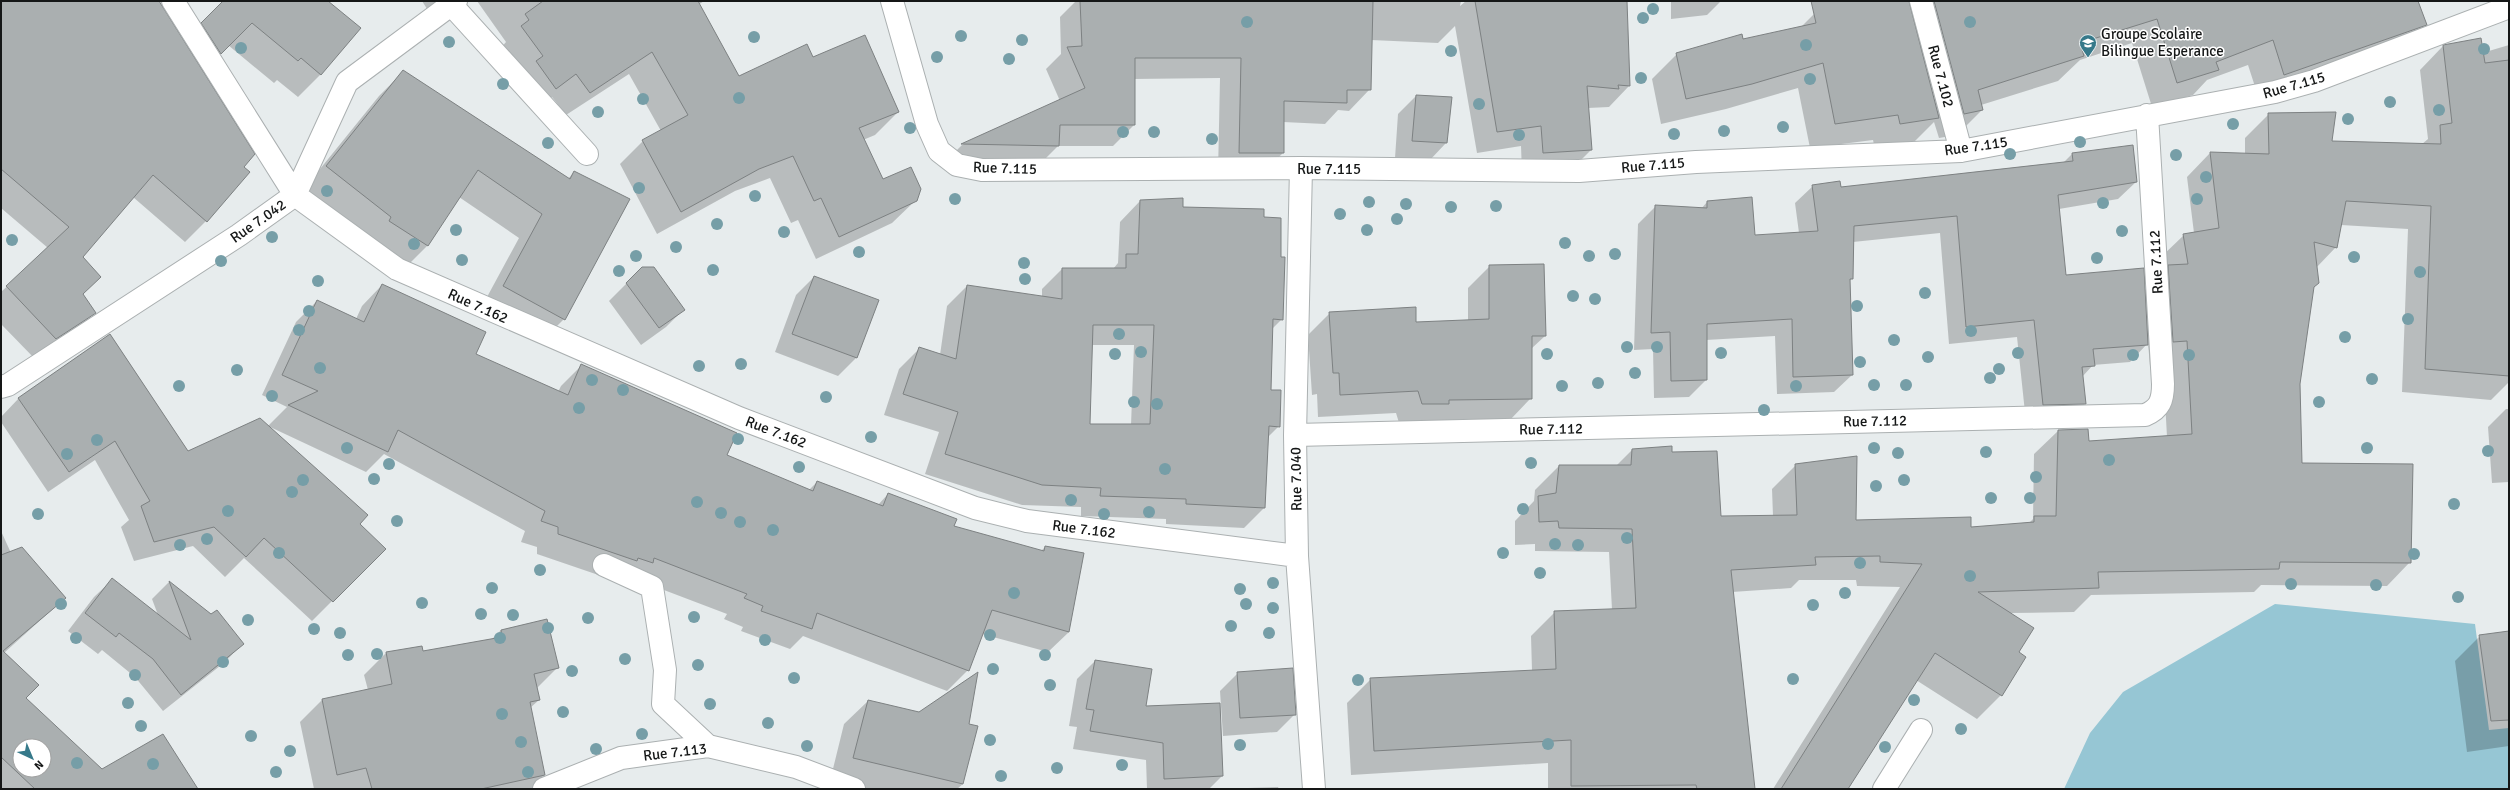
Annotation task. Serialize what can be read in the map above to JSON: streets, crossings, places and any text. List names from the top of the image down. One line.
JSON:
{"streets":{"street":["Rue 7.102","Rue 7.115","Rue 7.042","Rue 7.112","Rue 7.162","Rue 7.040","Rue 7.113"]},"crossings":[["Rue 7.102","Rue 7.115"],["Rue 7.115","Rue 7.112"],["Rue 7.115","Rue 7.040"],["Rue 7.042","Rue 7.162"],["Rue 7.112","Rue 7.040"],["Rue 7.162","Rue 7.040"]],"places":{"school or university":["Groupe Scolaire Bilingue Esperance"]},"north":"bottom right"}
